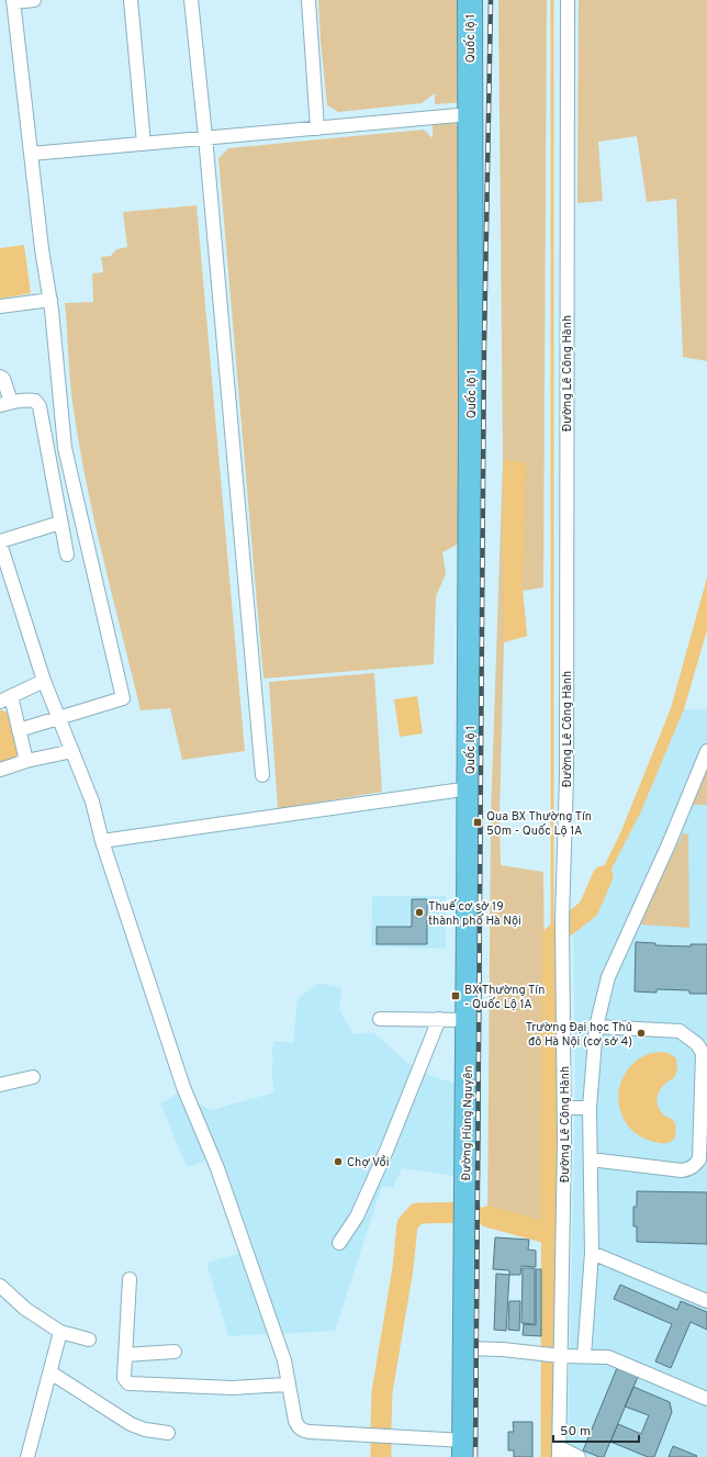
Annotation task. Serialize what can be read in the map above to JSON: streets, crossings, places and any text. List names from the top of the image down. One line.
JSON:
{"streets":{"highway":["Quốc lộ 1","Đường Hùng Nguyên"],"street":["Đường Lê Công Hành"]},"crossings":[["Quốc lộ 1","Đường Hùng Nguyên"]],"places":{"transit":["Qua BX Thường Tín 50m - Quốc Lộ 1A","BX Thường Tín - Quốc Lộ 1A"],"other":["Thuế cơ sở 19 thành phố Hà Nội","Trường Đại học Thủ đô Hà Nội (cơ sở 4)","Chợ Vồi"]},"scale_bar":"50 m"}
